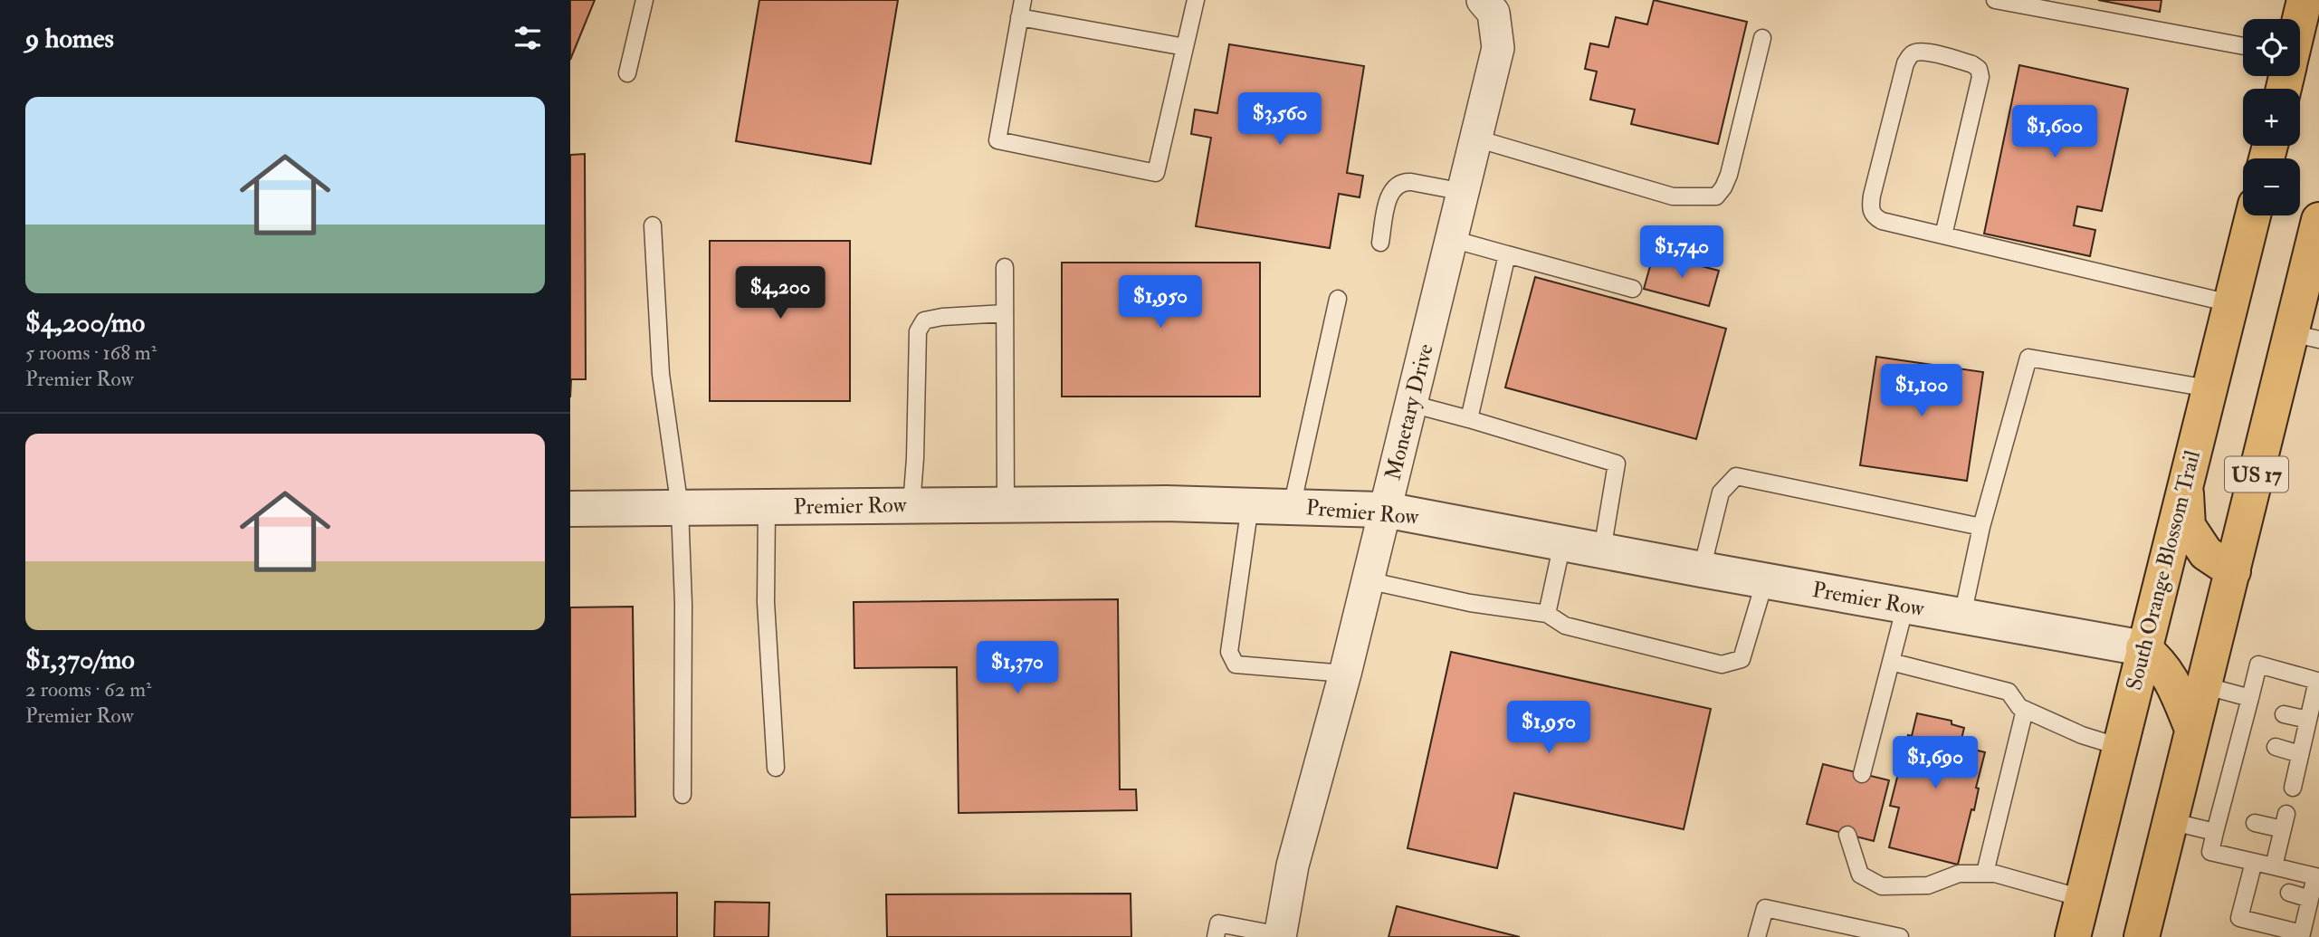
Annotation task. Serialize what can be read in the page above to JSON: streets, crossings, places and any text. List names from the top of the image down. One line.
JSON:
{"streets":{"main road":["US 17","South Orange Blossom Trail"],"street":["Monetary Drive","Premier Row"]},"crossings":[["Monetary Drive","Premier Row"],["Premier Row","South Orange Blossom Trail"]],"page":{"heading":"9 homes","map_buttons":["+","−"],"list":[{"name":"$4,200/mo","note":"5 rooms · 168 m² · Premier Row"},{"name":"$1,370/mo","note":"2 rooms · 62 m² · Premier Row"}],"price":["$3,560","$1,600","$1,740","$4,200","$1,950","$1,100","$1,370","$1,950","$1,690"]}}
